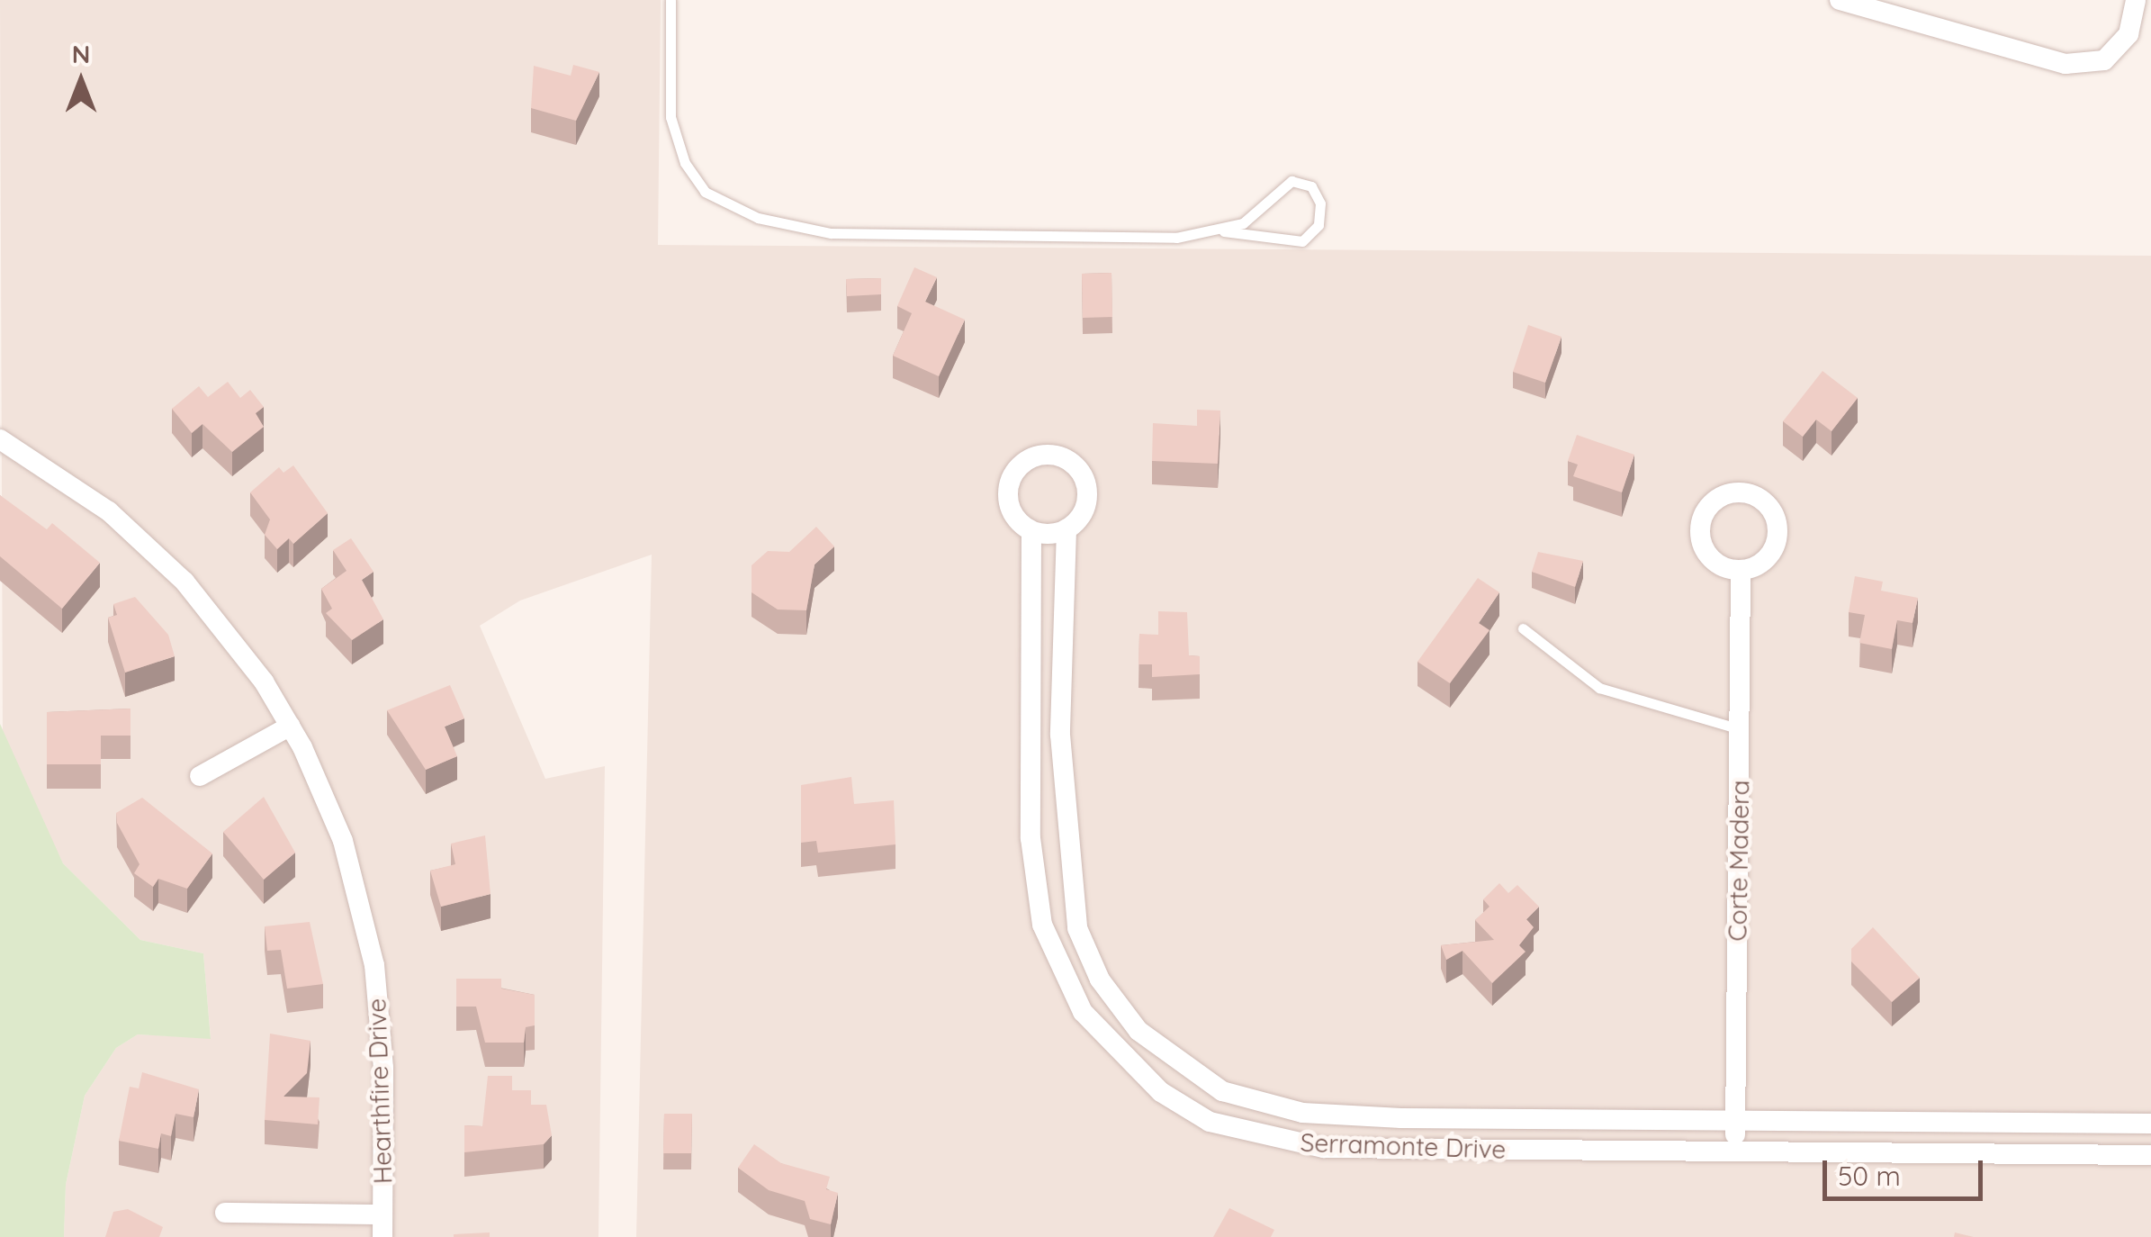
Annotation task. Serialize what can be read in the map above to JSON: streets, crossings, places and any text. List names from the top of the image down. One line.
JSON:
{"streets":{"street":["Corte Madera","Hearthfire Drive","Serramonte Drive"]},"crossings":[["Corte Madera","Serramonte Drive"]],"scale_bar":"50 m","north":"top"}
